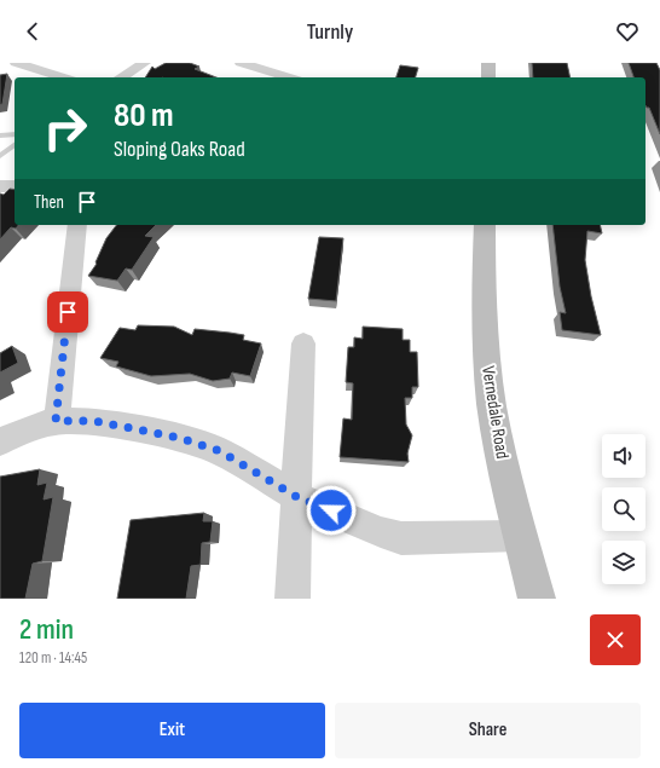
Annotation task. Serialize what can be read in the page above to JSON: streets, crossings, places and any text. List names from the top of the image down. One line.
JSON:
{"streets":{"street":["Vernedale Road"]},"page":{"header":"Turnly","turn":["80 m","Sloping Oaks Road"],"then":"Then","heading":["2 min","120 m · 14:45"],"buttons":["Exit","Share"]}}
